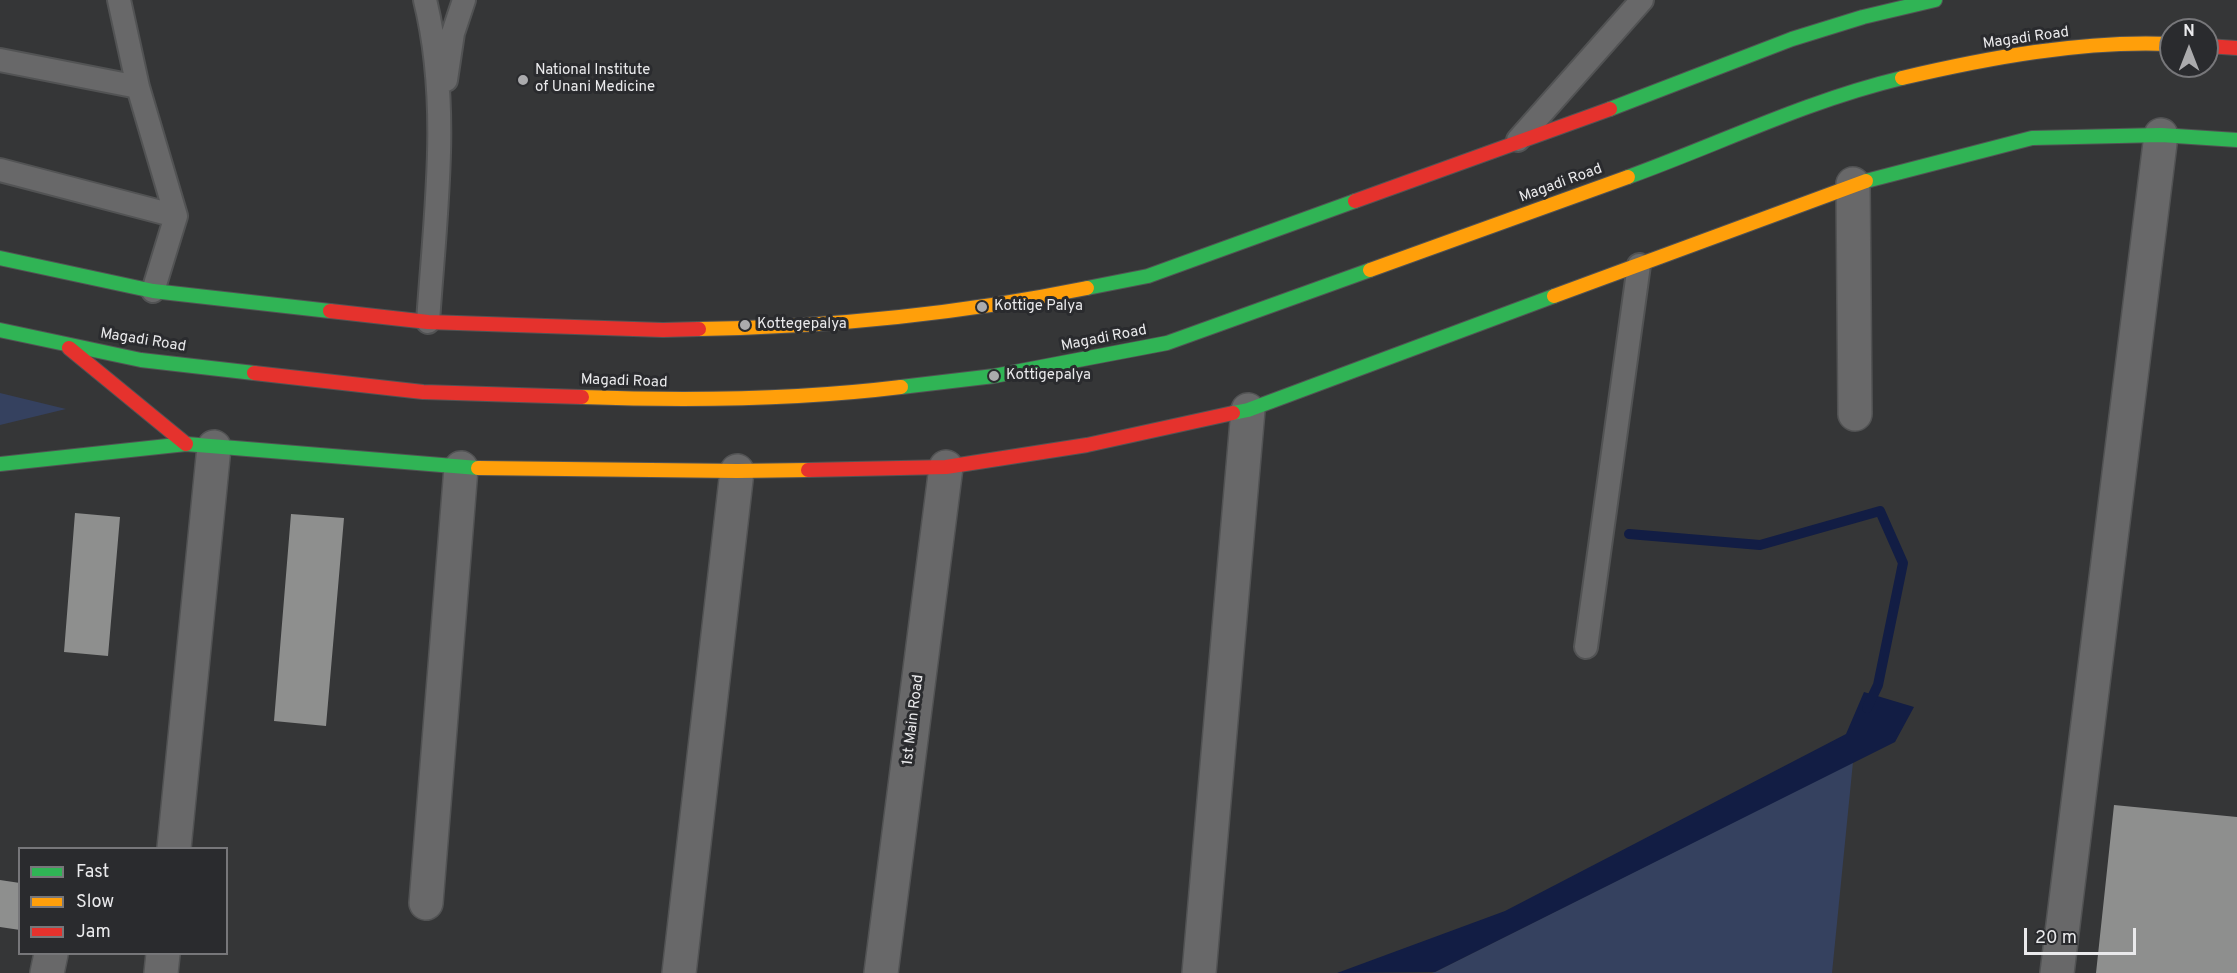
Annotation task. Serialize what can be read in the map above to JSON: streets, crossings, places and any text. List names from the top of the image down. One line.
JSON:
{"streets":{"main road":["Magadi Road"],"street":["1st Main Road"]},"places":["National Institute of Unani Medicine","Kottige Palya","Kottegepalya","Kottigepalya"],"legend":["Fast","Slow","Jam"],"scale_bar":"20 m","north":"top"}
